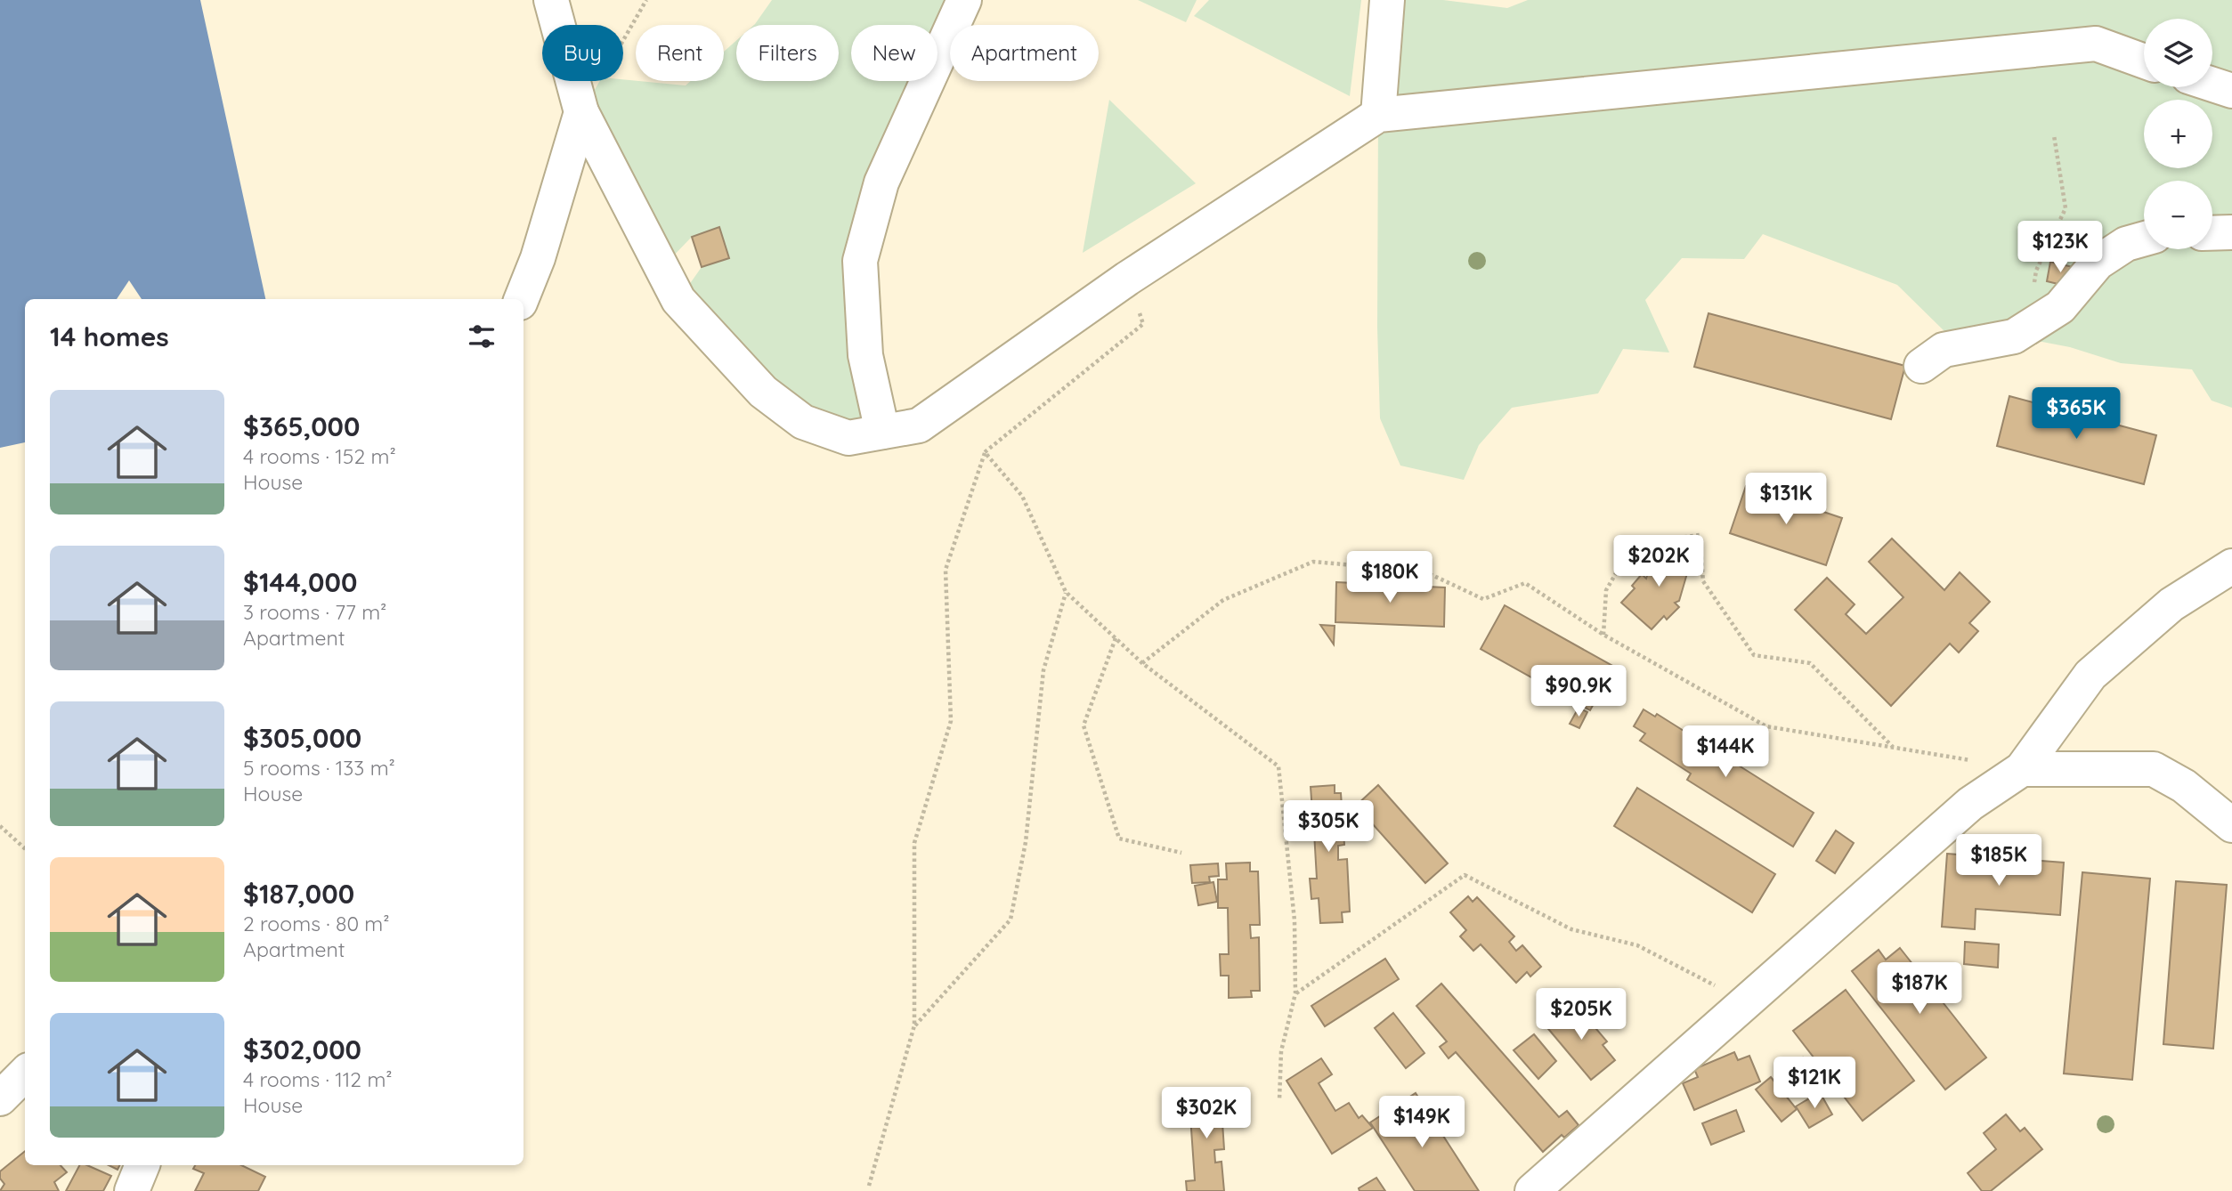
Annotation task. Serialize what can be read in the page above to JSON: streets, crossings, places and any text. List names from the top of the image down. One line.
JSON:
{"page":{"map_buttons":["+","−"],"chip":["Buy","Rent","Filters","New","Apartment"],"price":["$123K","$365K","$131K","$202K","$180K","$90.9K","$144K","$305K","$185K","$187K","$205K","$121K","$302K","$149K"],"heading":"14 homes","list":[{"name":"$365,000","note":"4 rooms · 152 m² · House"},{"name":"$144,000","note":"3 rooms · 77 m² · Apartment"},{"name":"$305,000","note":"5 rooms · 133 m² · House"},{"name":"$187,000","note":"2 rooms · 80 m² · Apartment"},{"name":"$302,000","note":"4 rooms · 112 m² · House"}]}}
